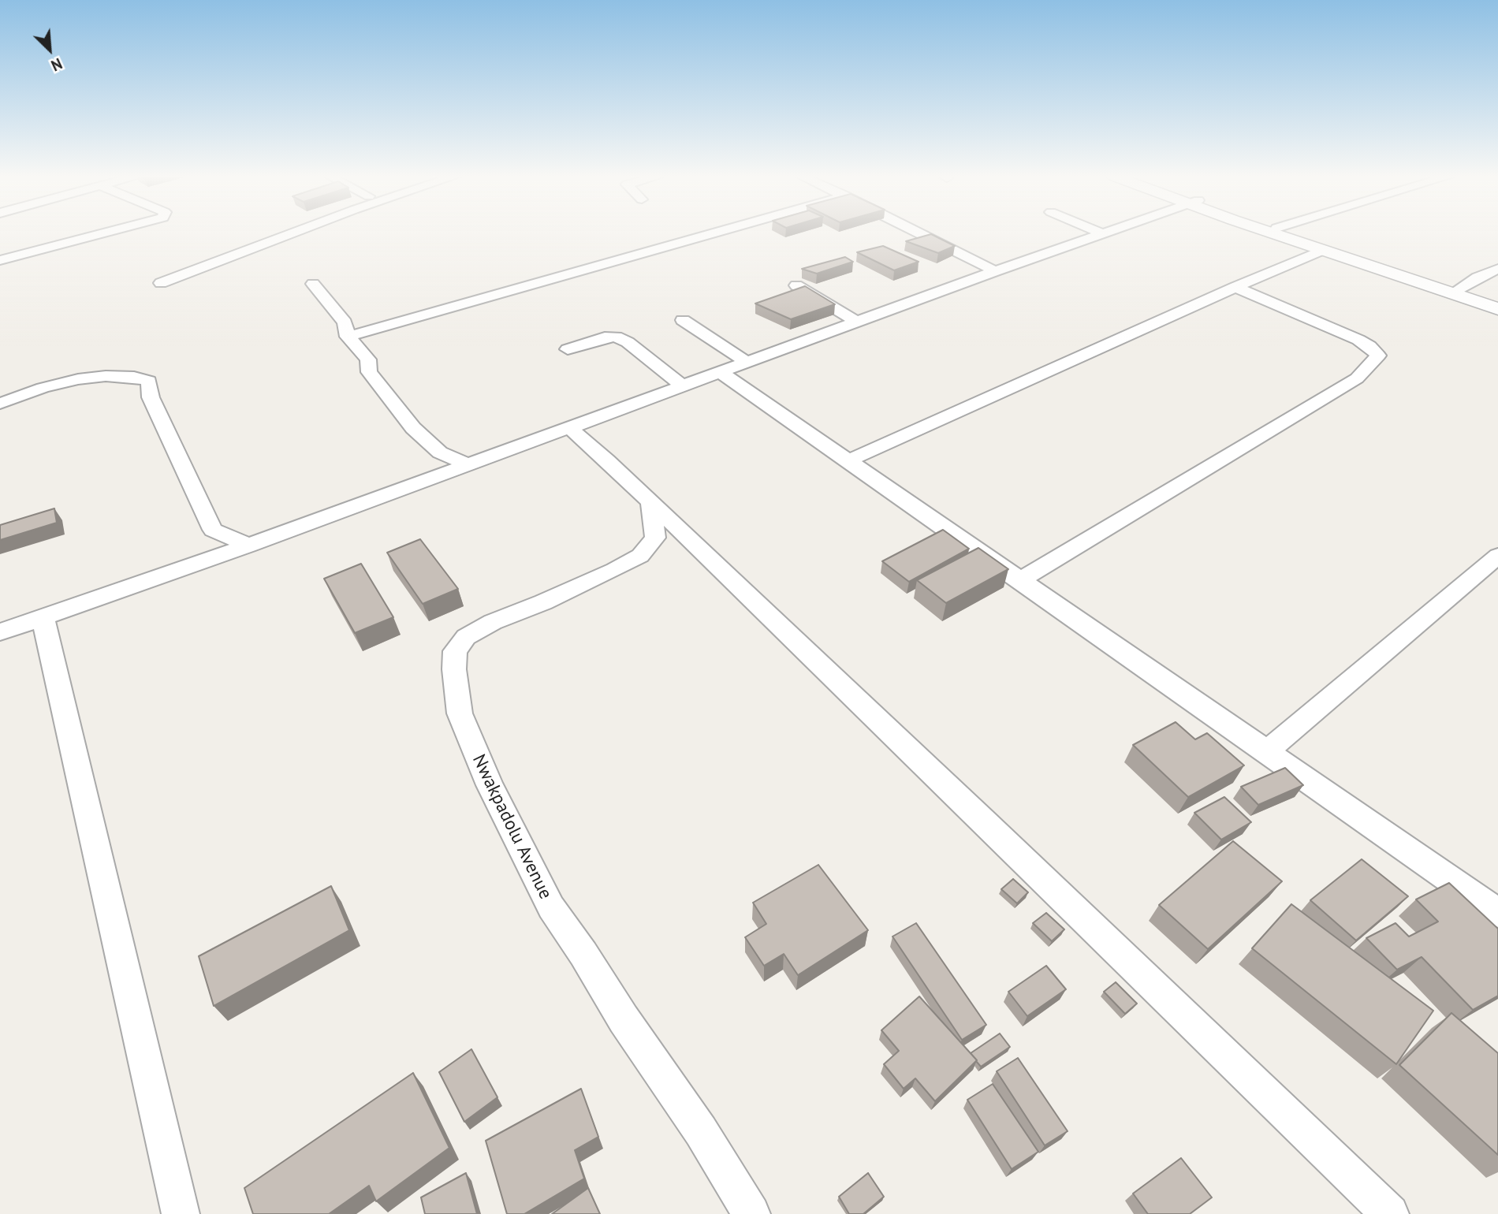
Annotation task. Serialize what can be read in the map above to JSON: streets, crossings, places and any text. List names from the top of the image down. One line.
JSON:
{"streets":{"street":["Nwakpadolu Avenue"]},"north":"bottom right"}
